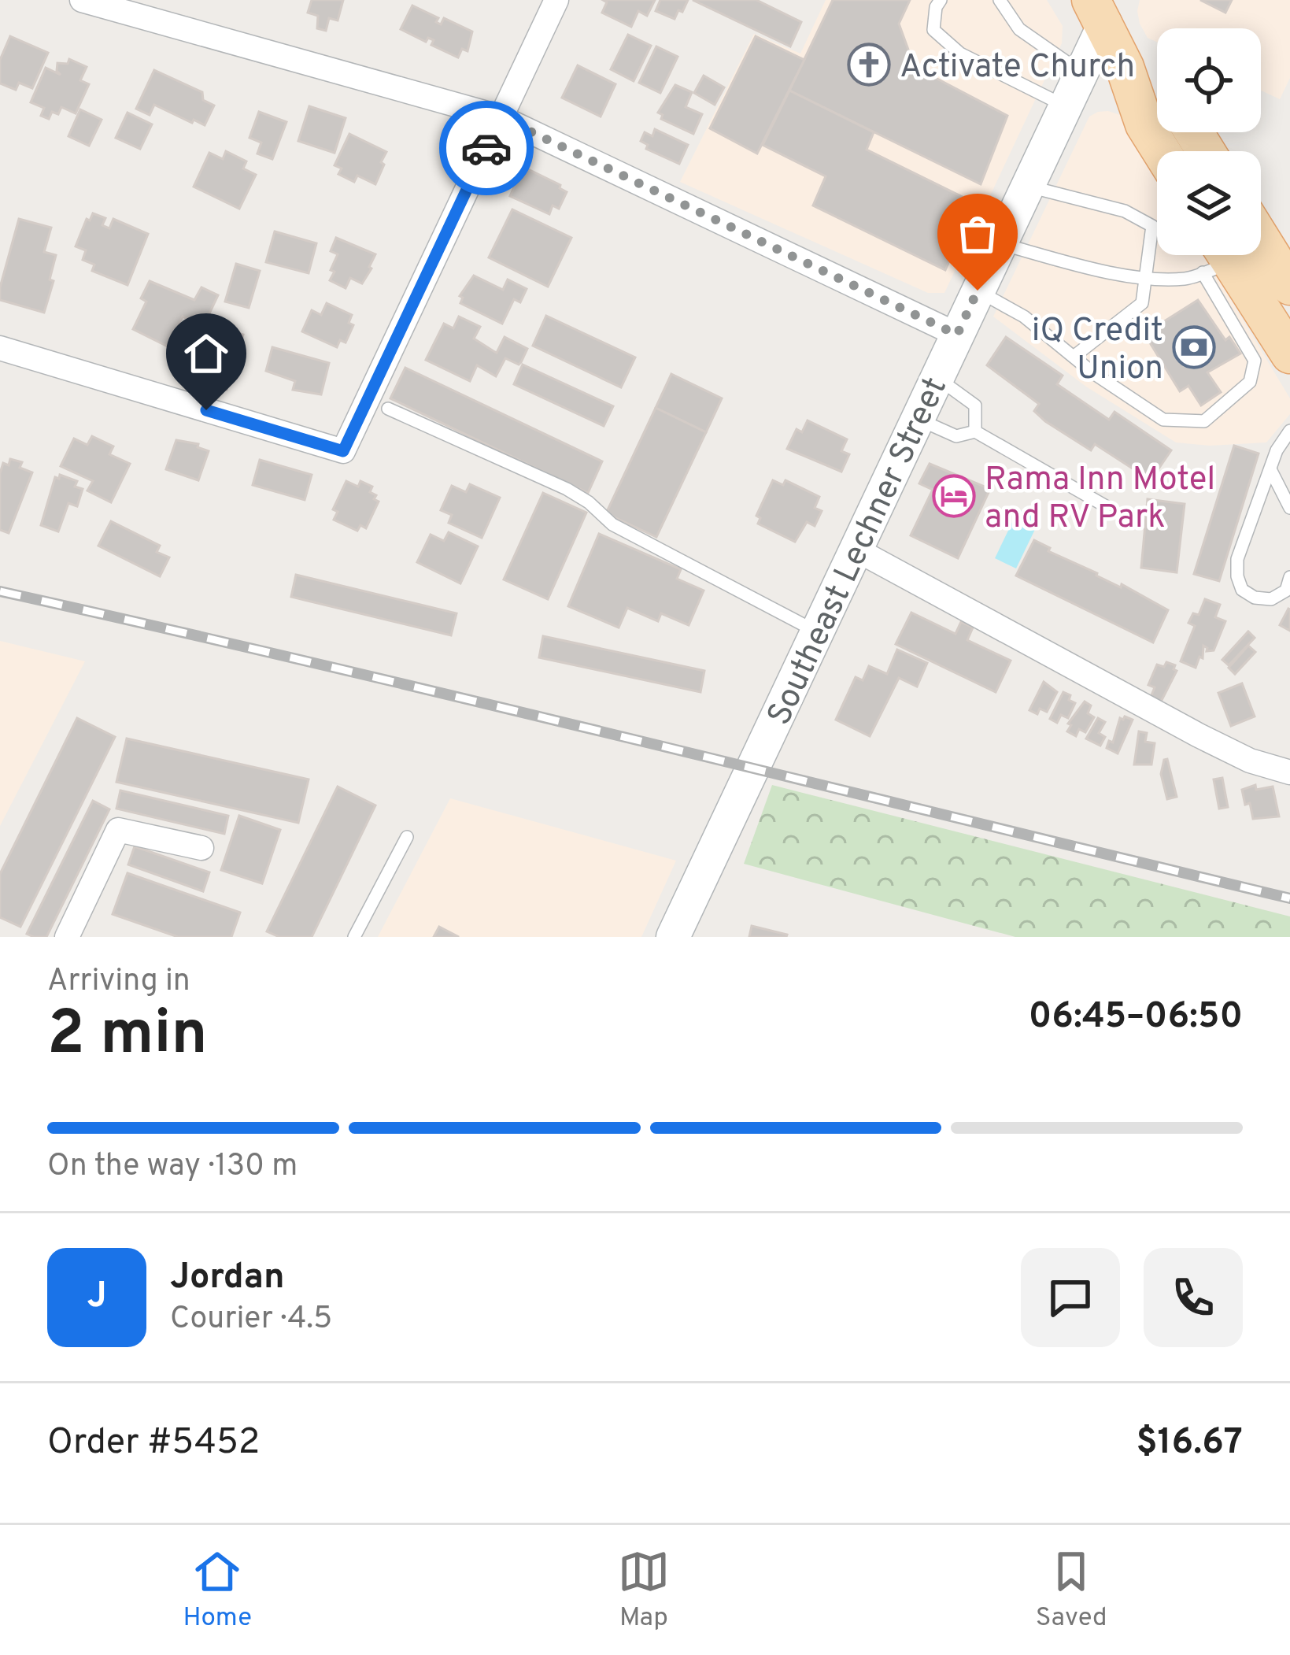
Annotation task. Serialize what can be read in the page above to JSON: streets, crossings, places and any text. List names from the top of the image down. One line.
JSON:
{"streets":{"main road":["Southeast Lechner Street"]},"places":{"church":["Activate Church"],"bank":["iQ Credit Union"],"hotel":["Rama Inn Motel and RV Park"]},"page":{"heading":["2 min","Arriving in","06:45–06:50"],"panel":["Jordan","Courier · 4.5","Order #5452","$16.67"],"bar":"On the way · 130 m","round":"J","tabs":["Home","Map","Saved"]}}
